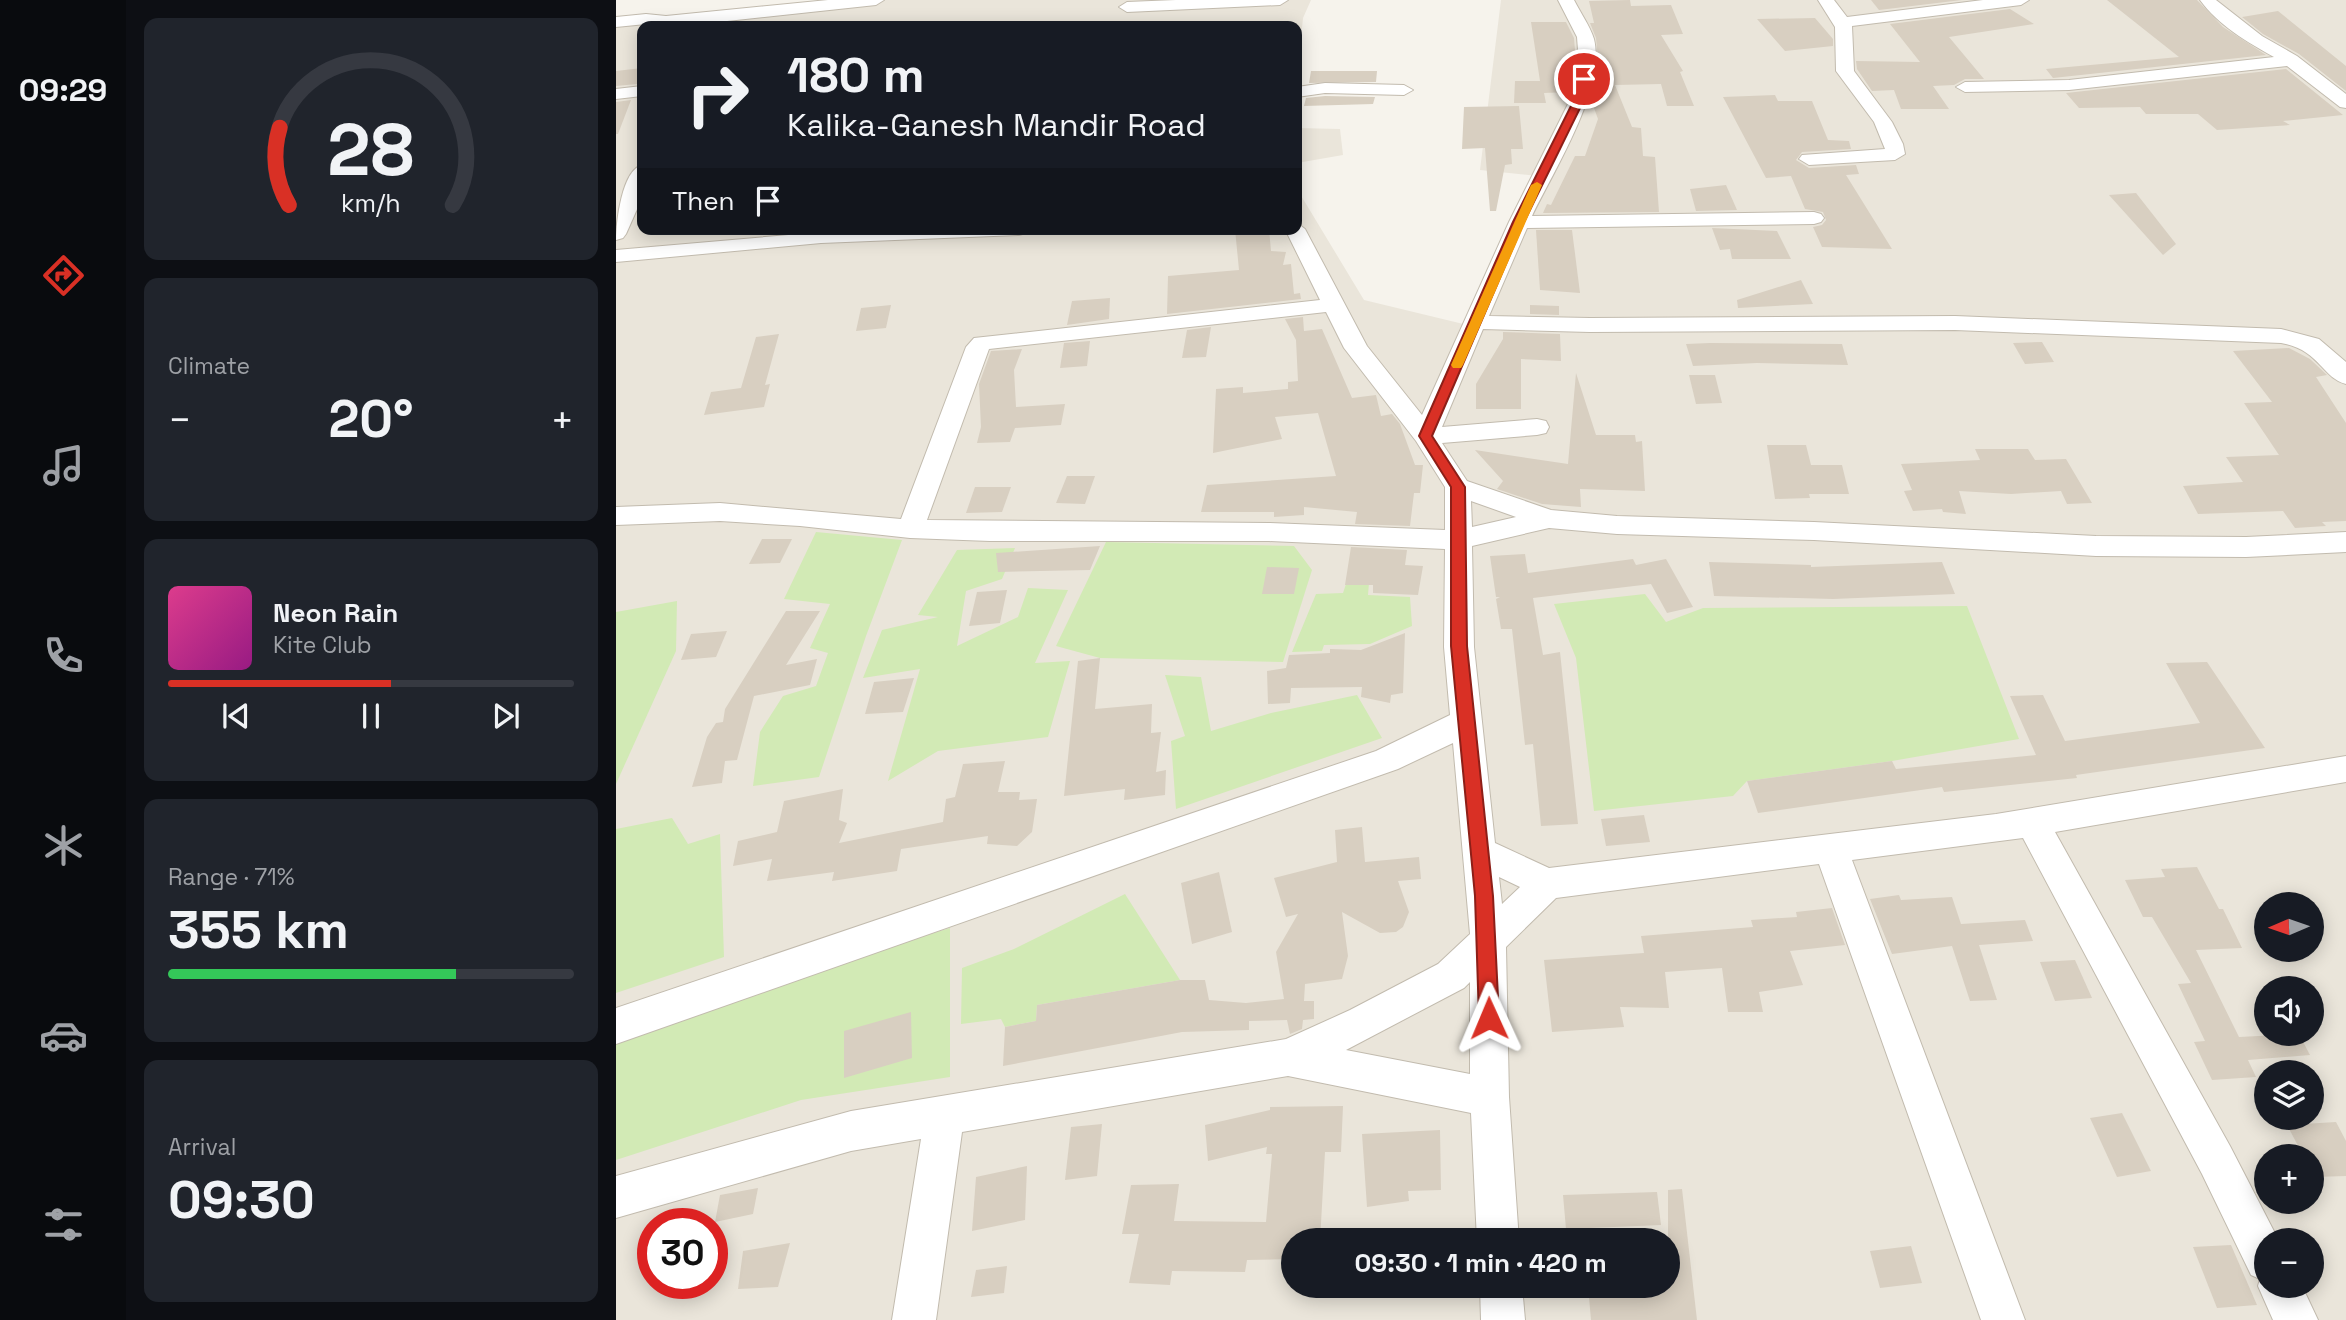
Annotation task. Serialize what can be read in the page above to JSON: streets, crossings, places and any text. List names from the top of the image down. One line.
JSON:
{"north":"left","page":{"tabs":"09:29","turn":["180 m","Kalika-Ganesh Mandir Road"],"then":"Then","tile":["Climate",["Range · 71%","355 km"],["Arrival","09:30"]],"heat":["−","20°","+"],"song":["Neon Rain","Kite Club"],"map_buttons":["+","−"],"limit":"30","trip":"09:30 · 1 min · 420 m","gauge":["28","km/h"]}}
